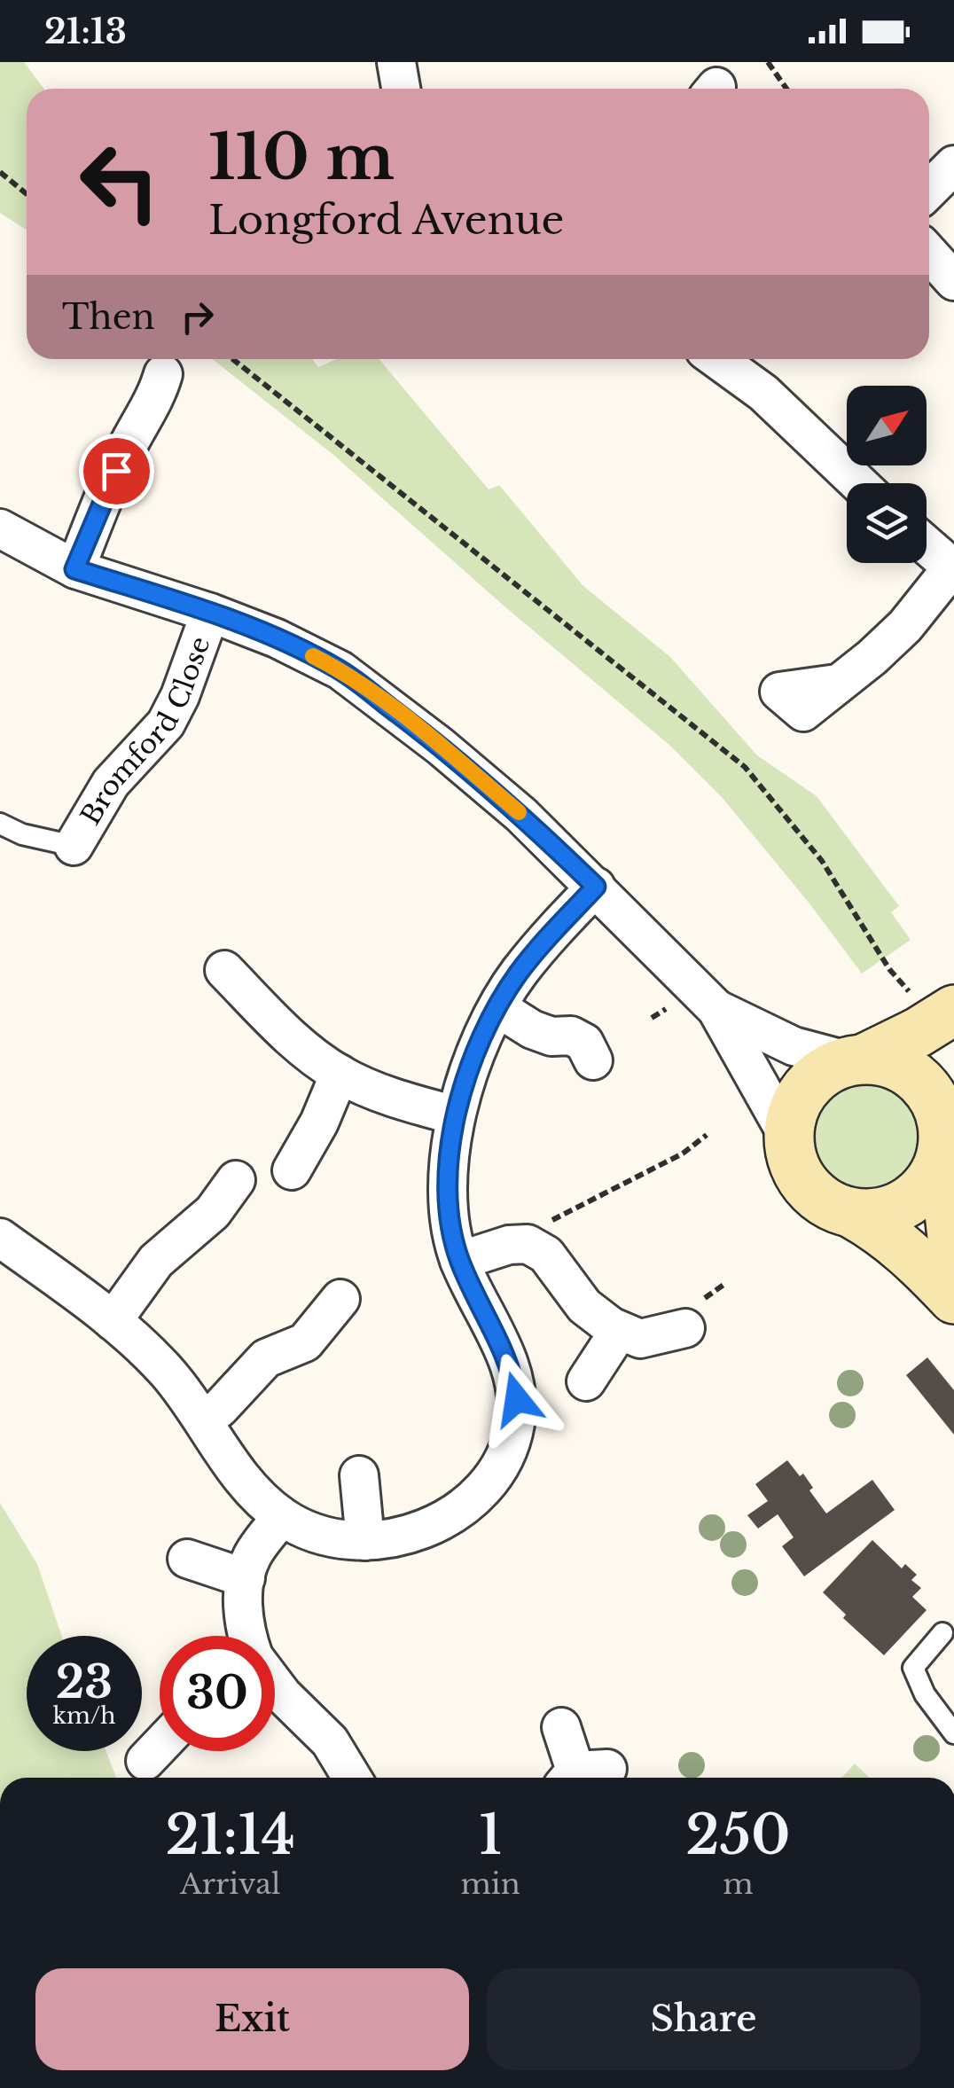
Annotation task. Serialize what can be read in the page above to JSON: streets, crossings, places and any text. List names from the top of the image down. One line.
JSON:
{"streets":{"street":["Bromford Close"]},"north":"top right","page":{"status":"21:13","turn":["110 m","Longford Avenue"],"then":"Then","speed":"23 km/h","limit":"30","eta":["21:14","Arrival","1","min","250","m"],"buttons":["Exit","Share"]}}
